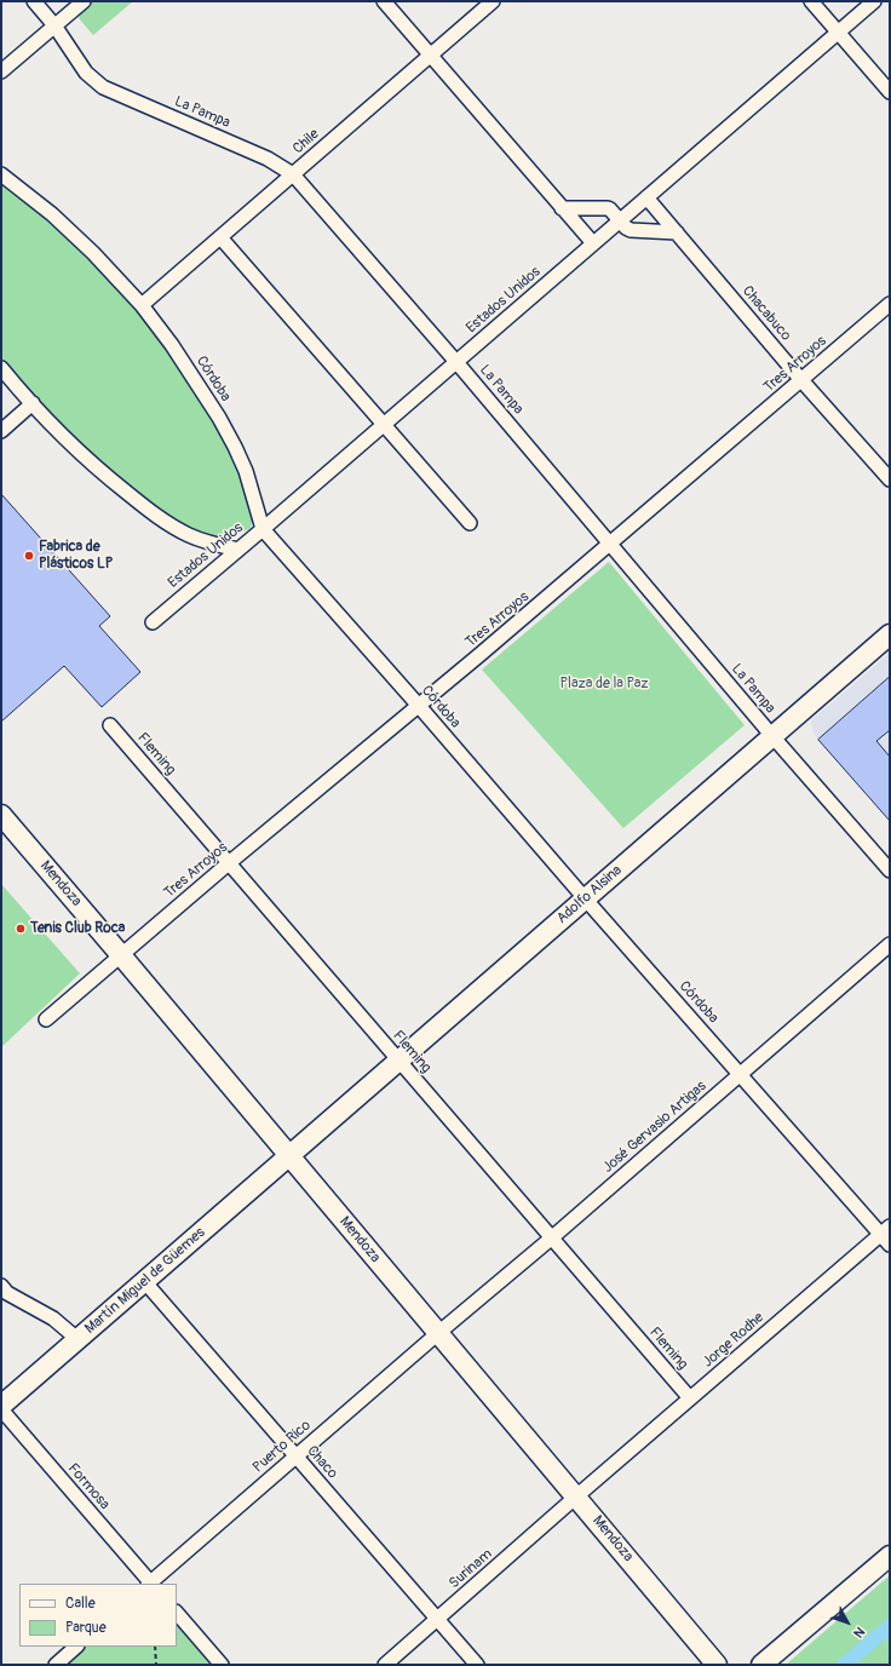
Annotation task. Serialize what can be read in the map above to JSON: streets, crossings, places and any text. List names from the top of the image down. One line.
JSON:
{"streets":{"main road":["Mendoza","Adolfo Alsina","Martín Miguel de Güemes"],"street":["La Pampa","Chile","Estados Unidos","Chacabuco","Tres Arroyos","Córdoba","Fleming","José Gervasio Artigas","Jorge Rodhe","Puerto Rico","Chaco","Formosa","Surinam"]},"crossings":[["La Pampa","Chile"],["La Pampa","Estados Unidos"],["La Pampa","Tres Arroyos"],["La Pampa","Adolfo Alsina"],["Chile","Córdoba"],["Estados Unidos","Chacabuco"],["Estados Unidos","Córdoba"],["Chacabuco","Tres Arroyos"],["Tres Arroyos","Córdoba"],["Tres Arroyos","Fleming"],["Tres Arroyos","Mendoza"],["Córdoba","Adolfo Alsina"],["Córdoba","José Gervasio Artigas"],["Córdoba","Jorge Rodhe"],["Fleming","Adolfo Alsina"],["Fleming","José Gervasio Artigas"],["Fleming","Jorge Rodhe"],["Mendoza","Adolfo Alsina"],["Mendoza","José Gervasio Artigas"],["Mendoza","Martín Miguel de Güemes"],["Mendoza","Jorge Rodhe"],["Mendoza","Puerto Rico"],["Mendoza","Surinam"],["Adolfo Alsina","Martín Miguel de Güemes"],["José Gervasio Artigas","Puerto Rico"],["Martín Miguel de Güemes","Chaco"],["Martín Miguel de Güemes","Formosa"],["Jorge Rodhe","Surinam"],["Puerto Rico","Chaco"],["Puerto Rico","Formosa"],["Chaco","Surinam"]],"parks":["Plaza de la Paz"],"places":["Fabrica de Plásticos LP","Tenis Club Roca"],"legend":["Calle","Parque"],"north":"bottom right"}
